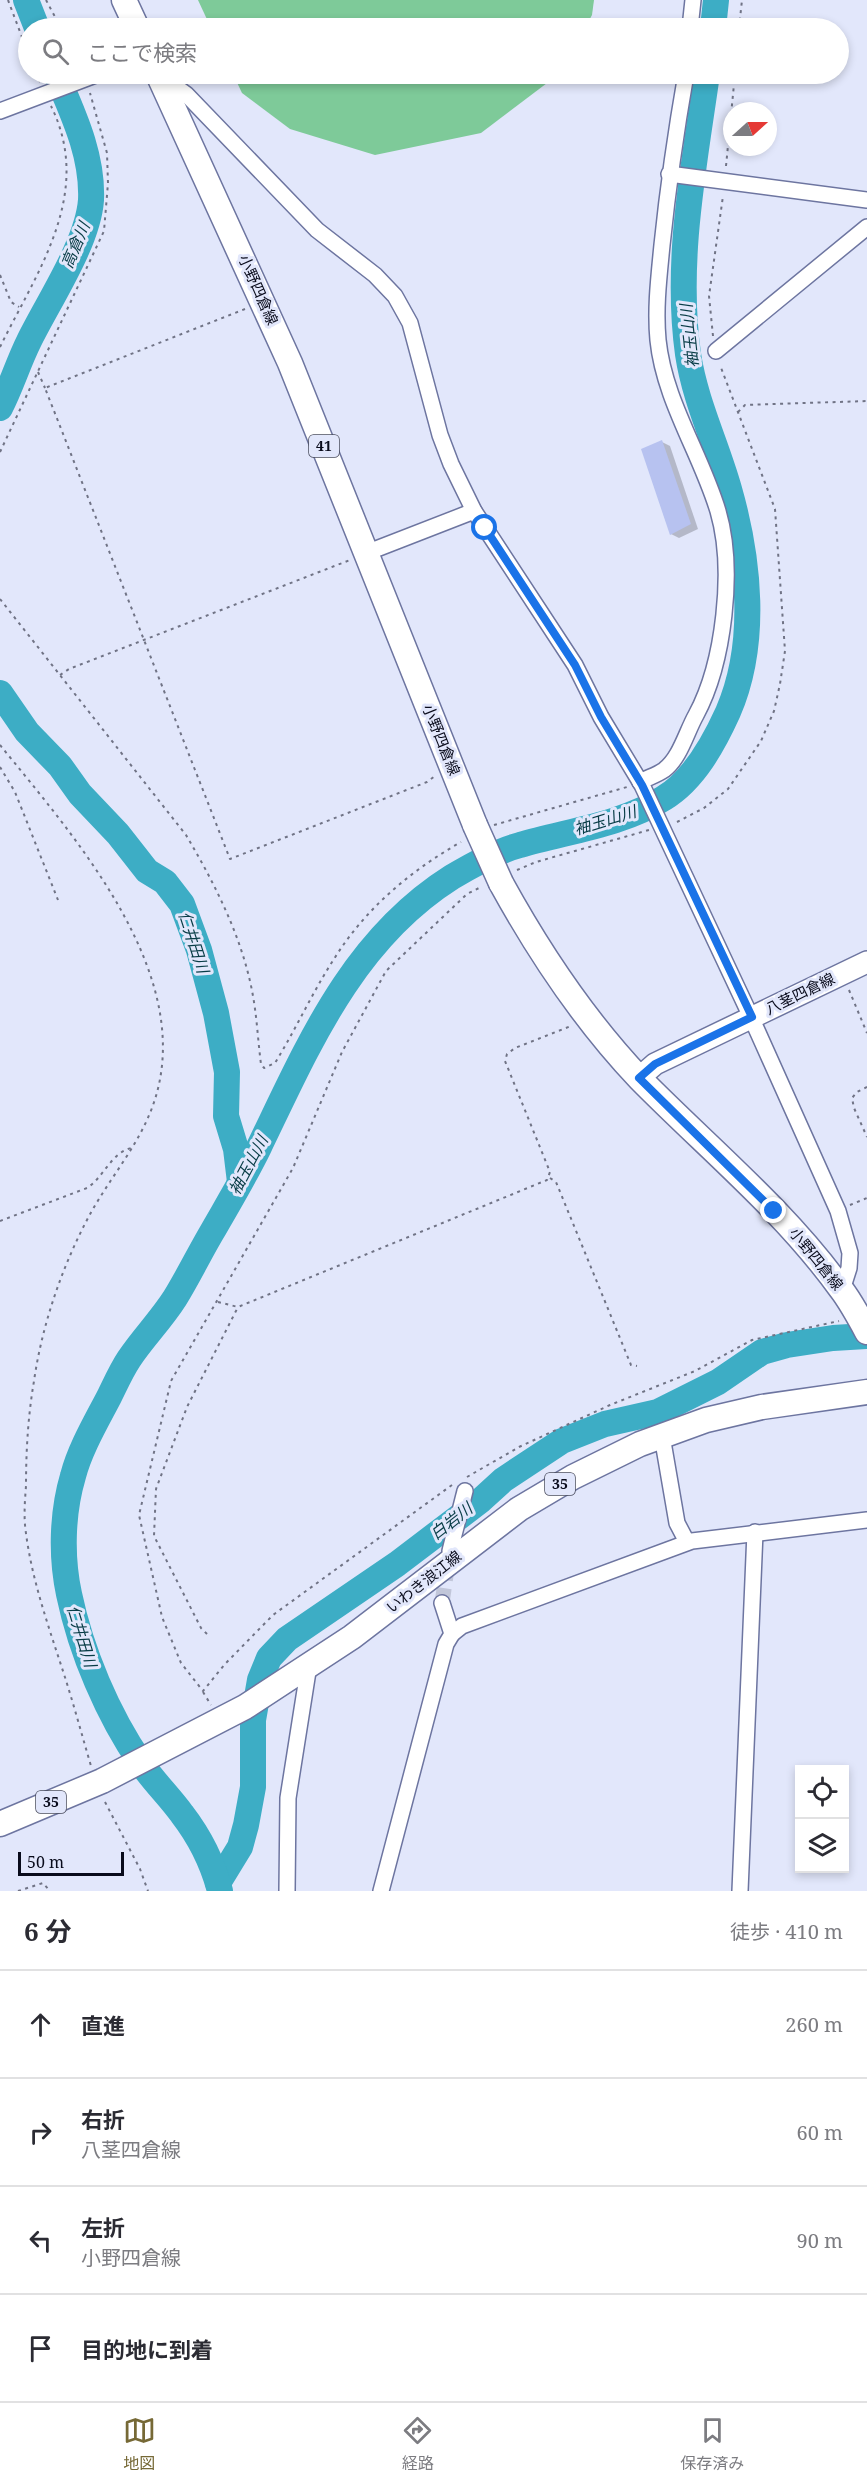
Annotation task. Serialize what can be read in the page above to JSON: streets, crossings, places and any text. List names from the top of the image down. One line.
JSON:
{"streets":{"main road":["小野四倉線","41","八茎四倉線","35","いわき浪江線"]},"crossings":[["小野四倉線","八茎四倉線"]],"water":["高倉川","袖玉山川","仁井田川","白岩川"],"scale_bar":"50 m","north":"right","page":{"search":"ここで検索","scale":"50 m","heading":["6 分","徒歩 · 410 m"],"list":[["直進","260 m"],["右折","八茎四倉線","60 m"],["左折","小野四倉線","90 m"],"目的地に到着"],"nav":["地図","経路","保存済み"]}}
